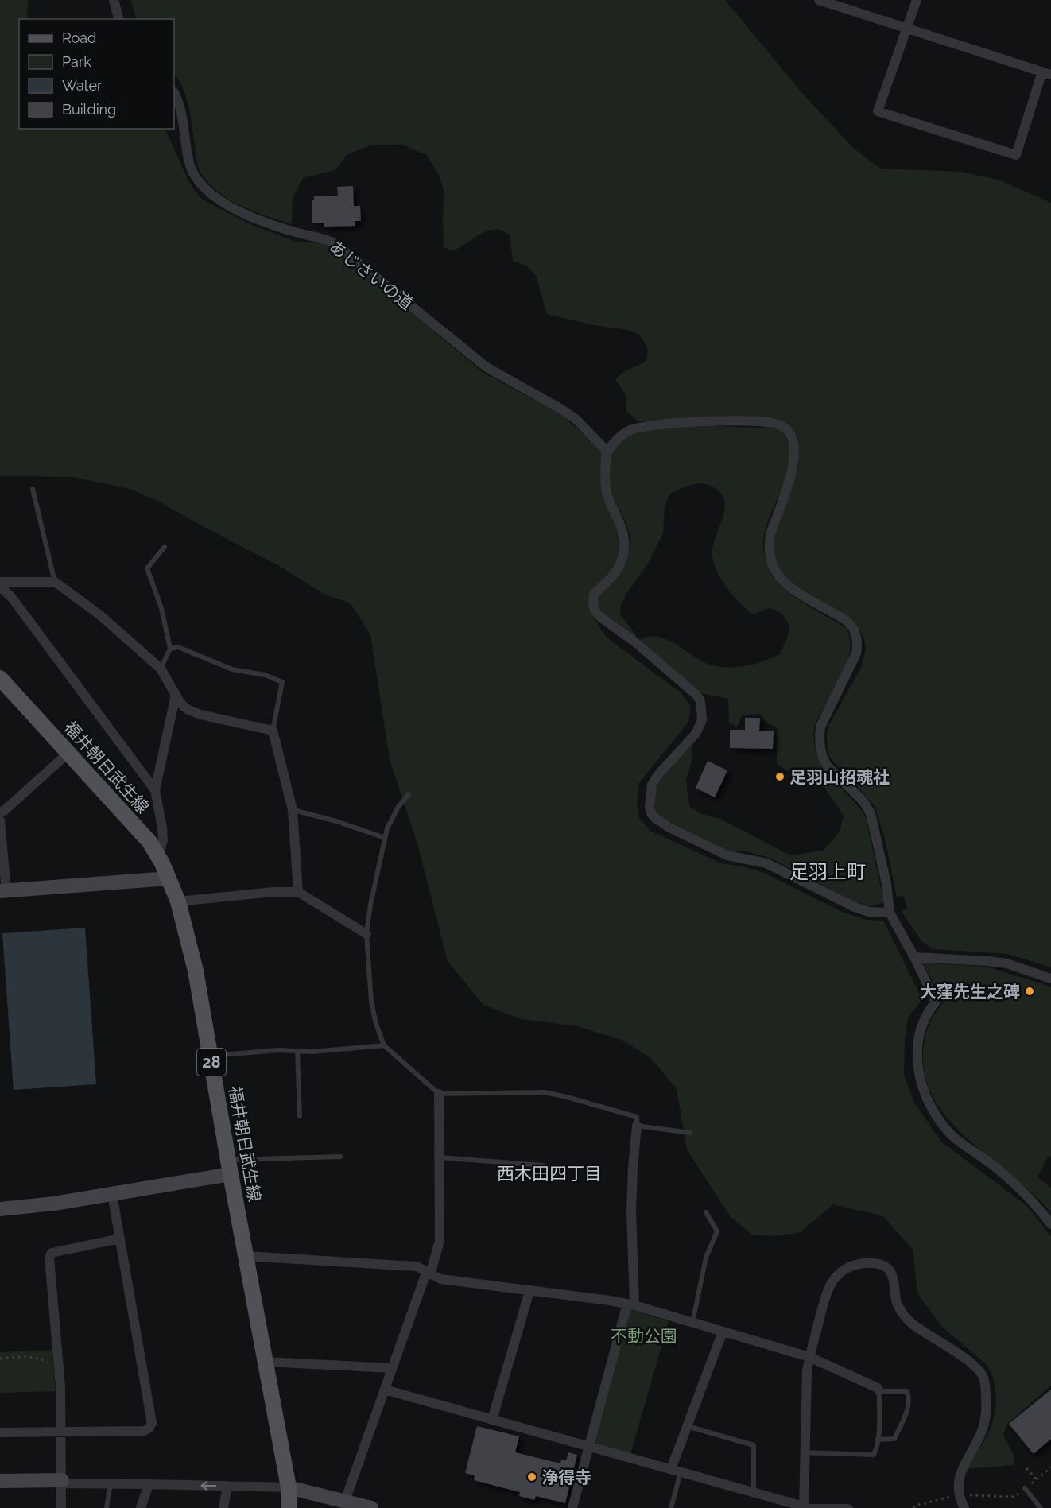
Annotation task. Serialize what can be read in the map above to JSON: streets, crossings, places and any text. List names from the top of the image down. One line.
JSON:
{"streets":{"main road":["福井朝日武生線","28"],"street":["あじさいの道"]},"districts":["足羽上町","西木田四丁目"],"parks":["不動公園"],"places":["足羽山招魂社","大窪先生之碑","浄得寺"],"legend":["Road","Park","Water","Building"]}
